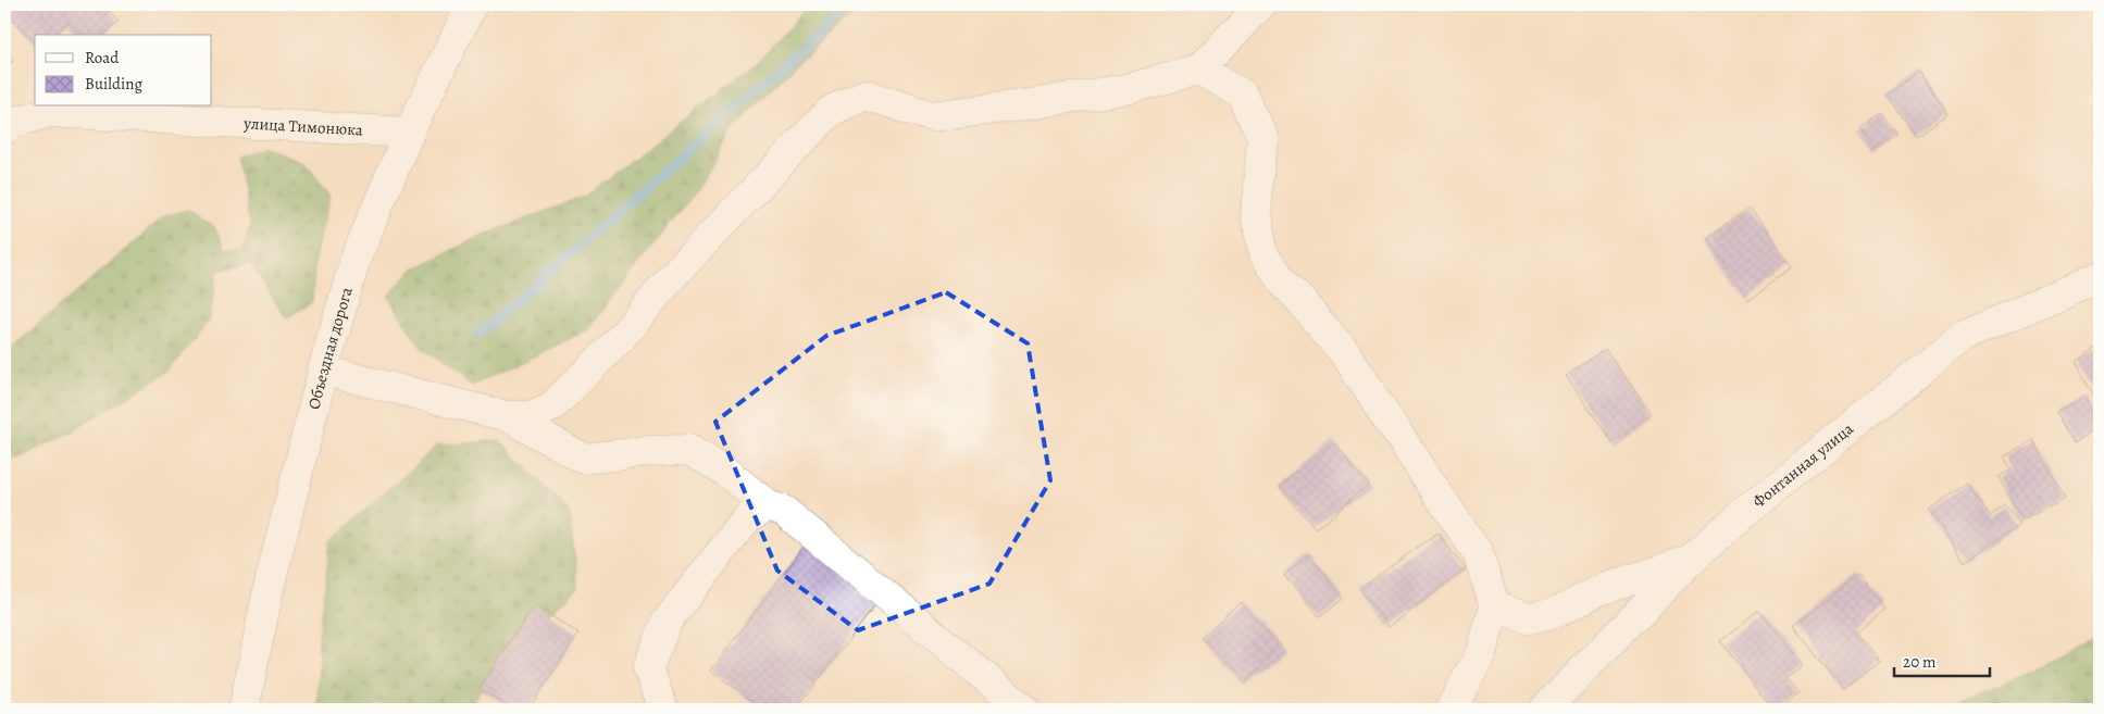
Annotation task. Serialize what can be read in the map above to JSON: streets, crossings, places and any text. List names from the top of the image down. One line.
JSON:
{"streets":{"street":["улица Тимонюка","Объездная дорога","Фонтанная улица"]},"crossings":[["улица Тимонюка","Объездная дорога"]],"legend":["Road","Building"],"scale_bar":"20 m"}
